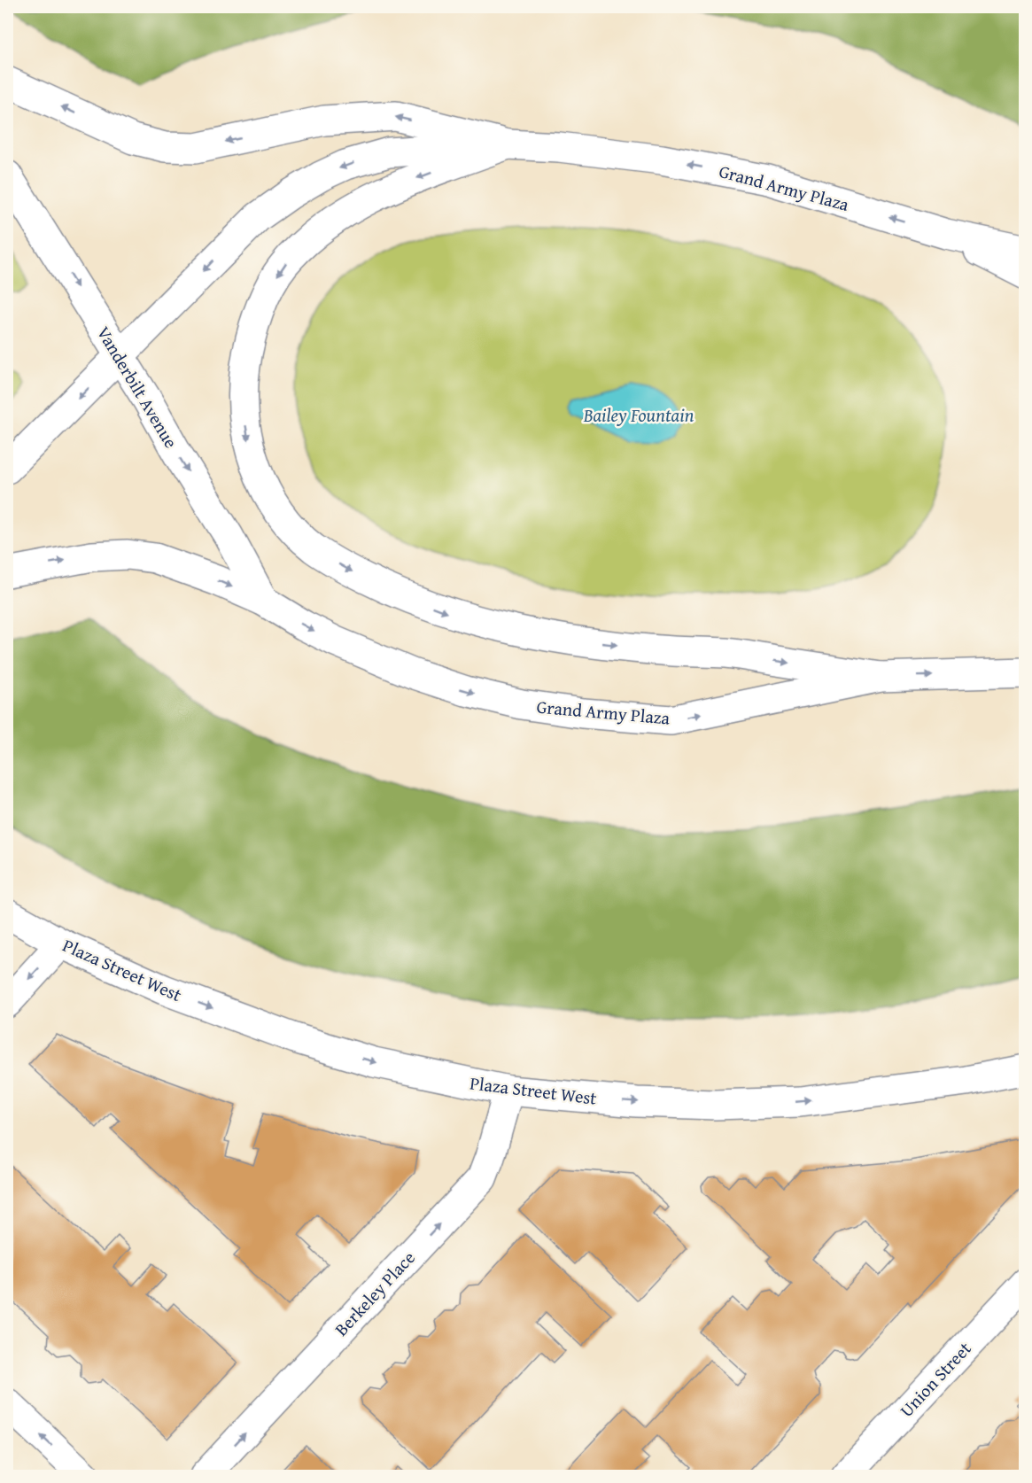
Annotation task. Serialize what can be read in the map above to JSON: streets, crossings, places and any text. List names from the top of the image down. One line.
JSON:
{"streets":{"main road":["Grand Army Plaza","Vanderbilt Avenue","Plaza Street West","Berkeley Place","Union Street"]},"crossings":[["Grand Army Plaza","Vanderbilt Avenue"],["Plaza Street West","Berkeley Place"]],"one_way":["Vanderbilt Avenue","Plaza Street West","Berkeley Place"],"water":["Bailey Fountain"]}
